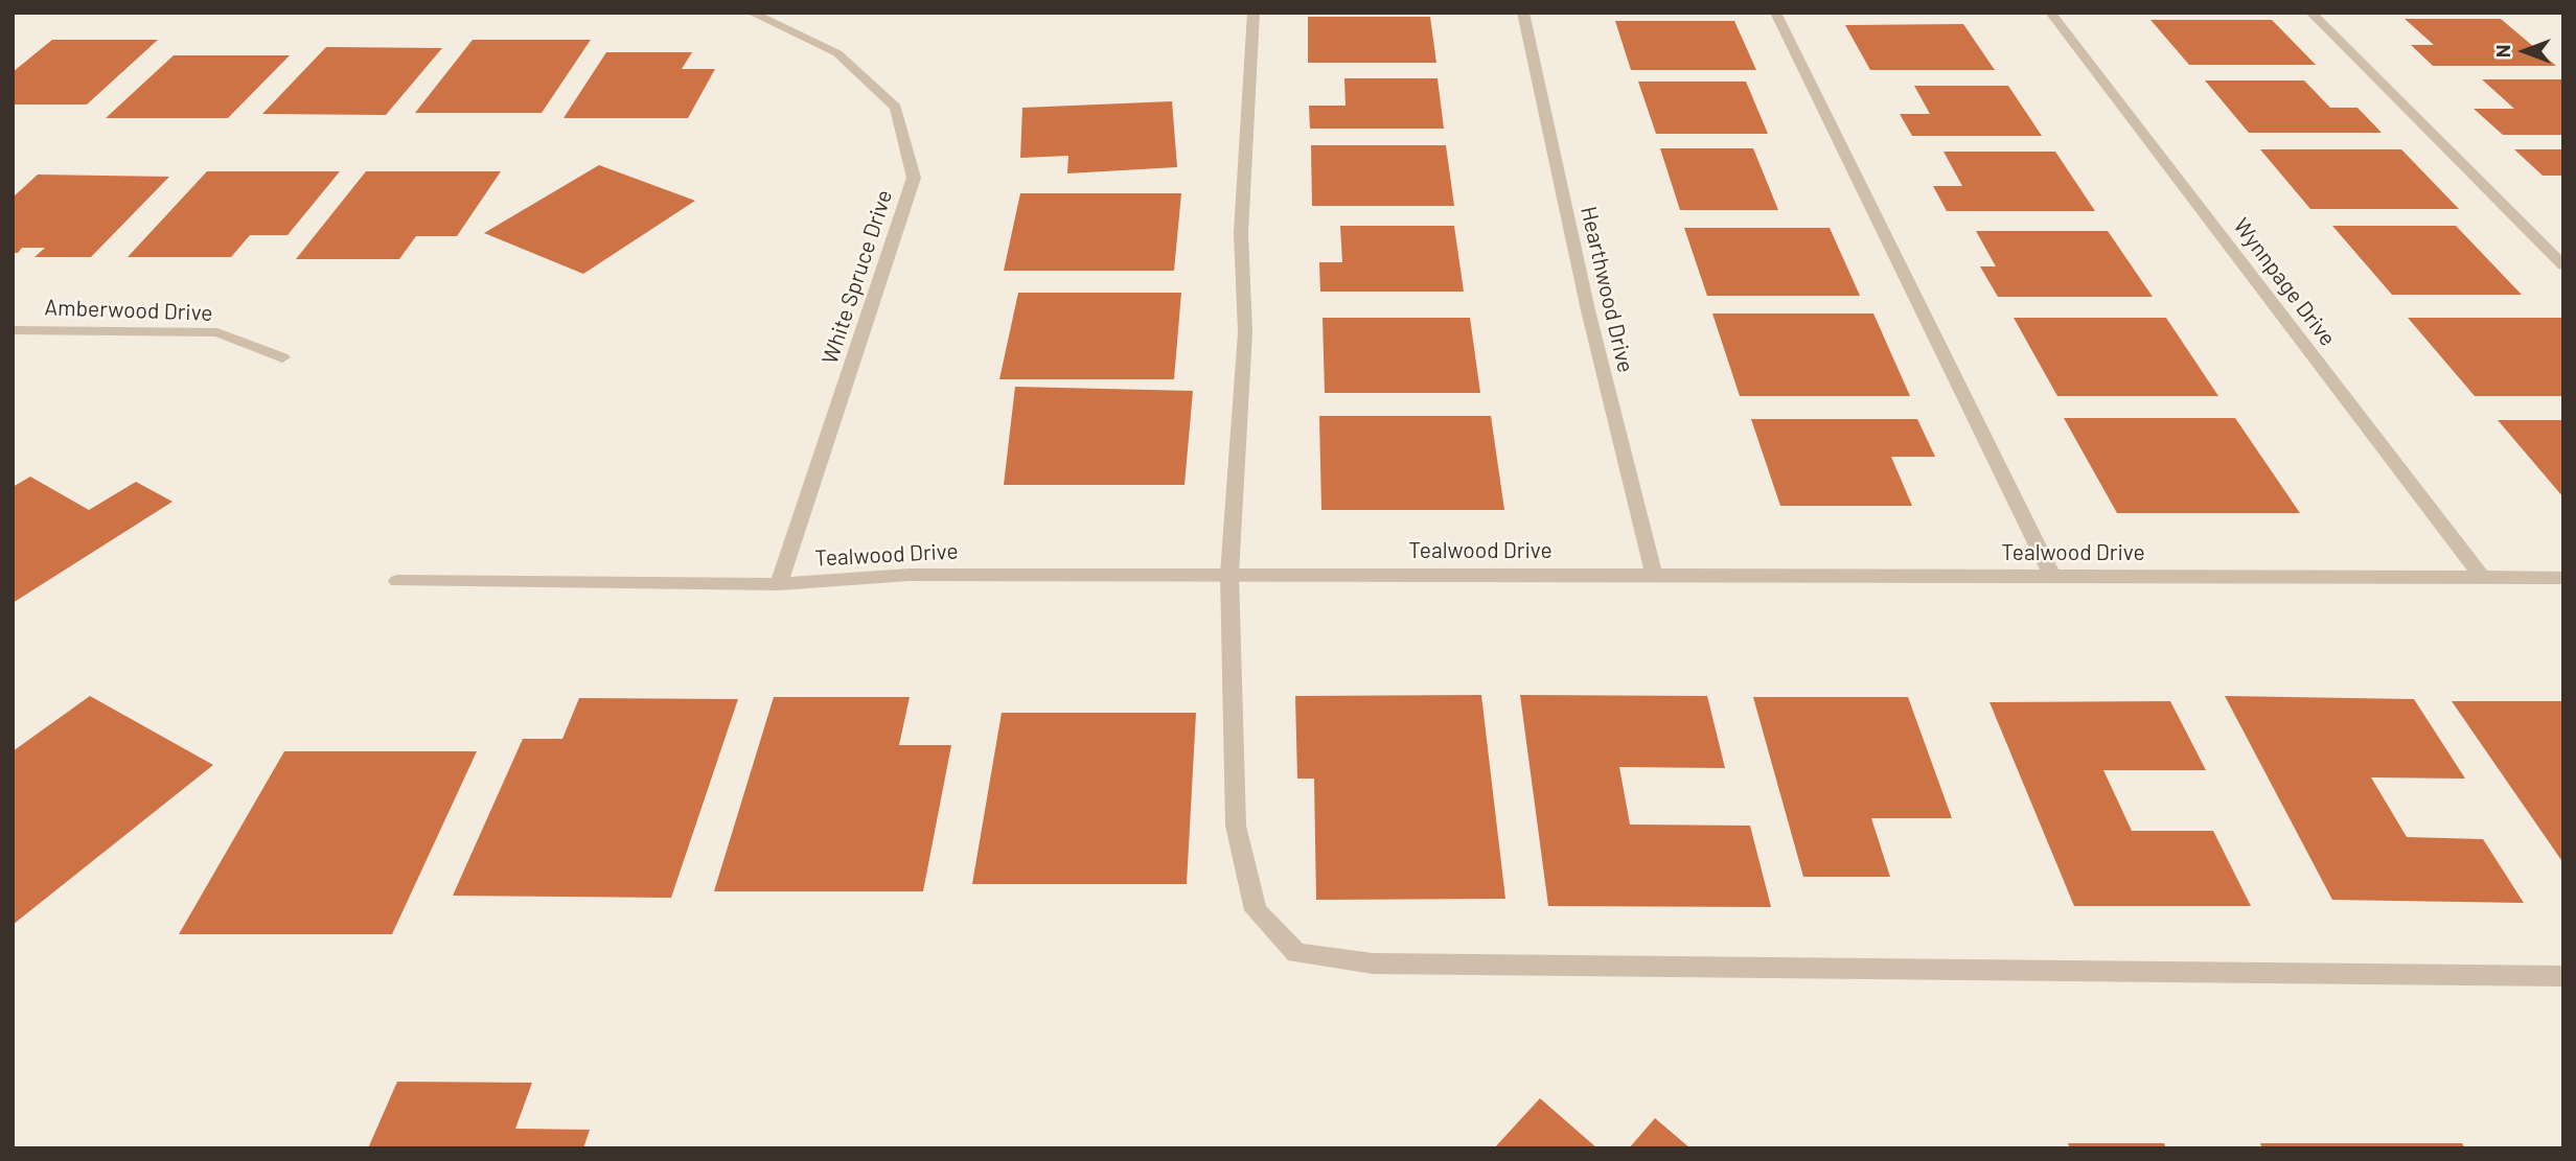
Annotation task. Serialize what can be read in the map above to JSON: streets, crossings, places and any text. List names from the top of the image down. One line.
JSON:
{"streets":{"street":["White Spruce Drive","Wynnpage Drive","Hearthwood Drive","Amberwood Drive","Tealwood Drive"]},"crossings":[["White Spruce Drive","Tealwood Drive"],["Wynnpage Drive","Tealwood Drive"],["Hearthwood Drive","Tealwood Drive"]],"north":"left"}
